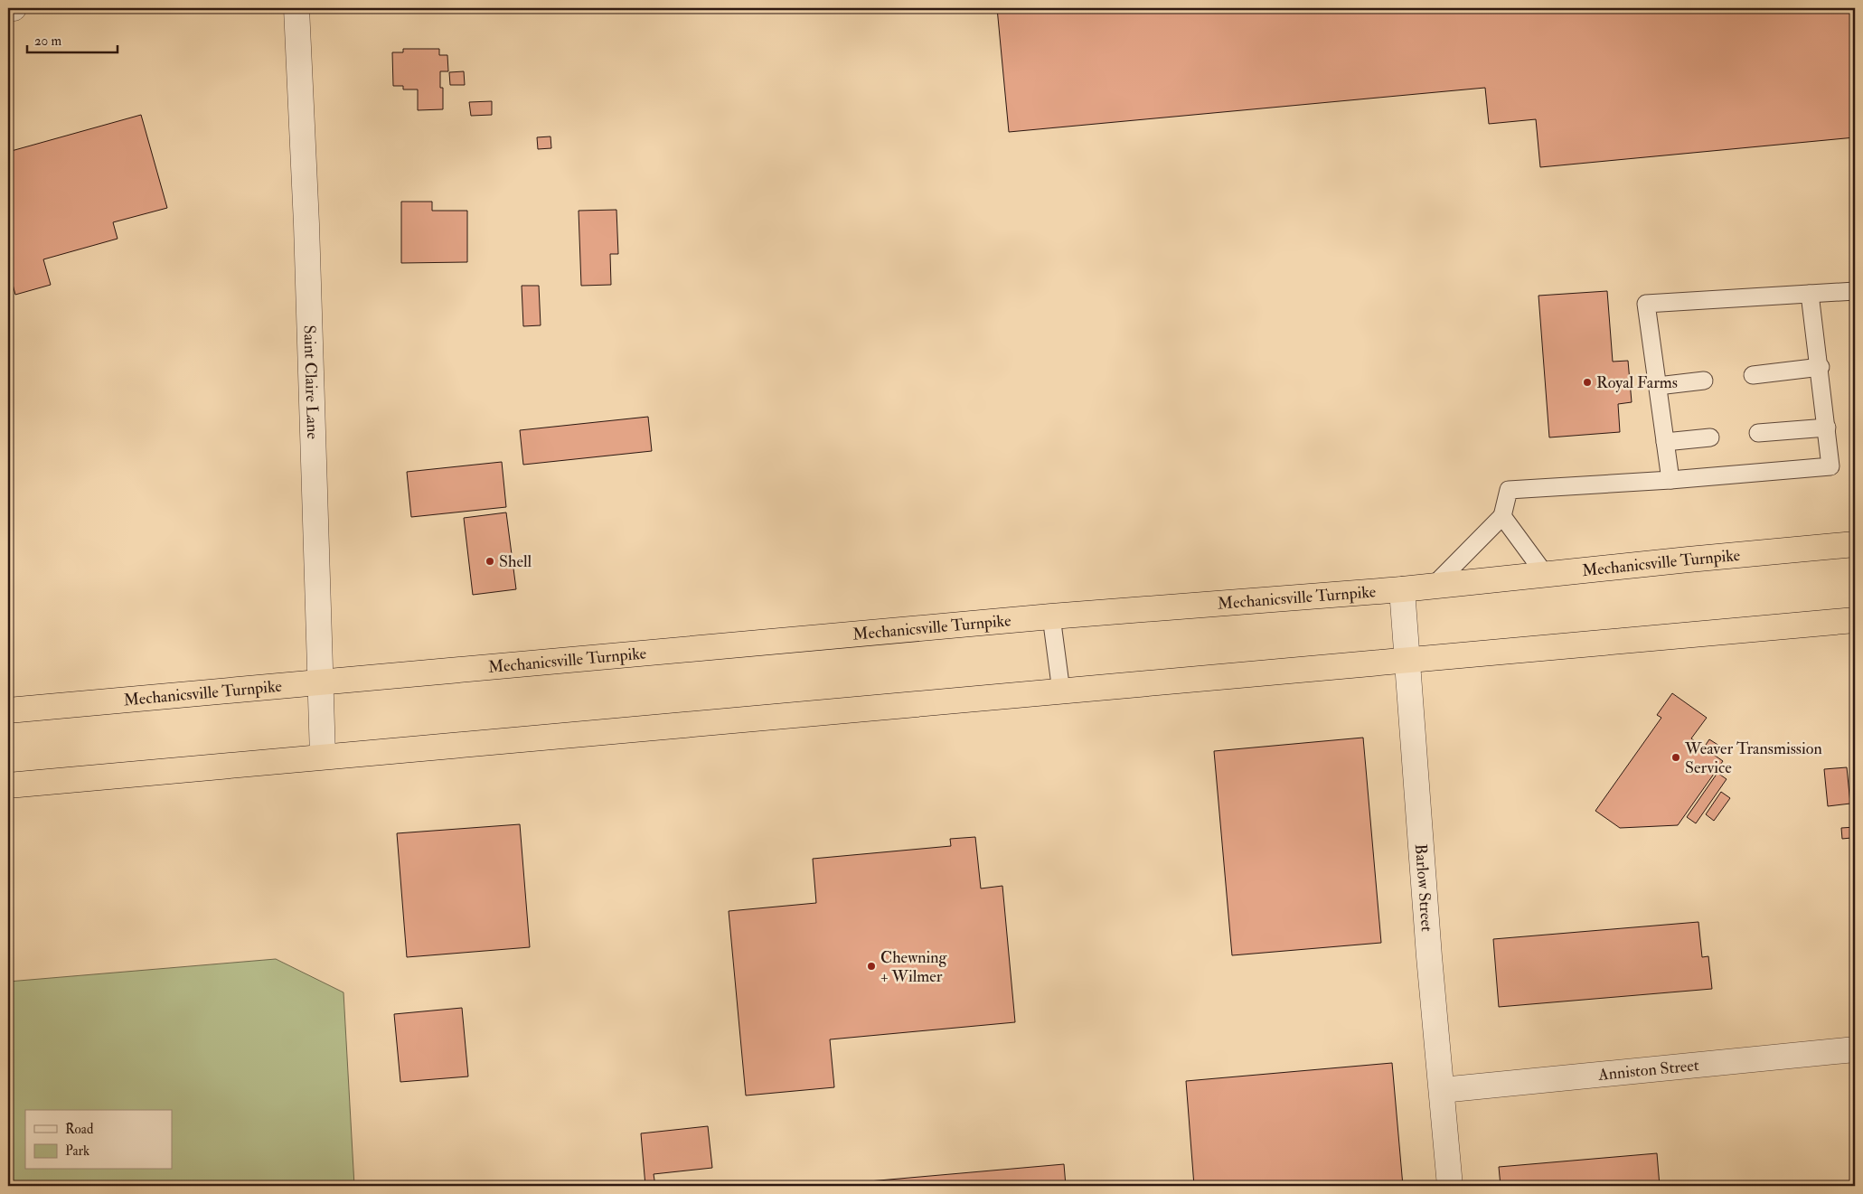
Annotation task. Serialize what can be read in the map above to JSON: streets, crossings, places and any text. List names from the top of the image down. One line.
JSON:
{"streets":{"highway":["Mechanicsville Turnpike"],"street":["Saint Claire Lane","Barlow Street","Anniston Street"]},"crossings":[["Saint Claire Lane","Mechanicsville Turnpike"],["Mechanicsville Turnpike","Barlow Street"],["Barlow Street","Anniston Street"]],"places":["Royal Farms","Shell","Weaver Transmission Service","Chewning + Wilmer"],"legend":["Road","Park"],"scale_bar":"20 m"}
